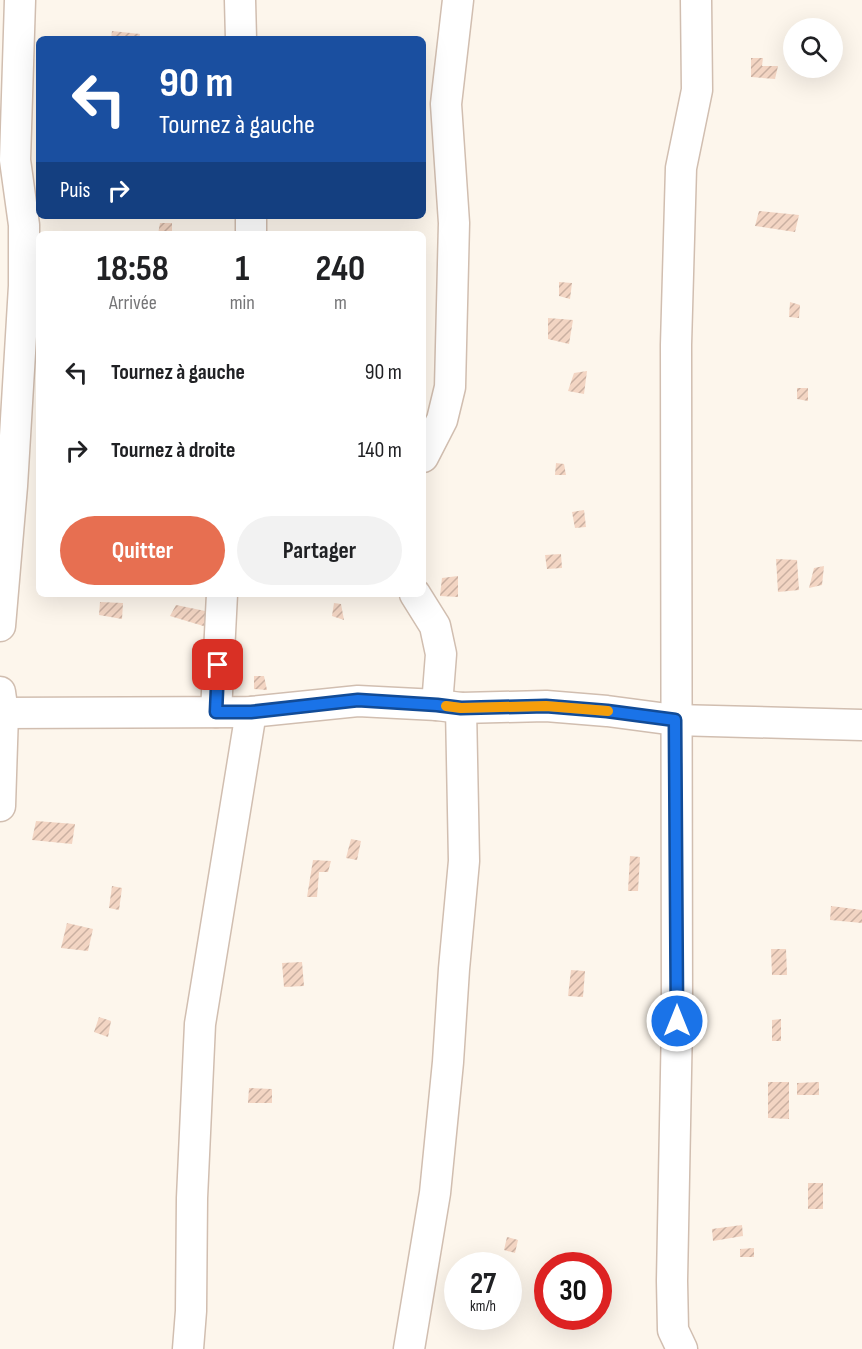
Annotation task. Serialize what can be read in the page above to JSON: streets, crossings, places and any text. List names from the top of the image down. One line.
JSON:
{"page":{"turn":["90 m","Tournez à gauche"],"then":"Puis","eta":["18:58","Arrivée","1","min","240","m"],"list":[{"name":"Tournez à gauche","value":"90 m"},{"name":"Tournez à droite","value":"140 m"}],"buttons":["Quitter","Partager"],"speed":"27 km/h","limit":"30"}}
